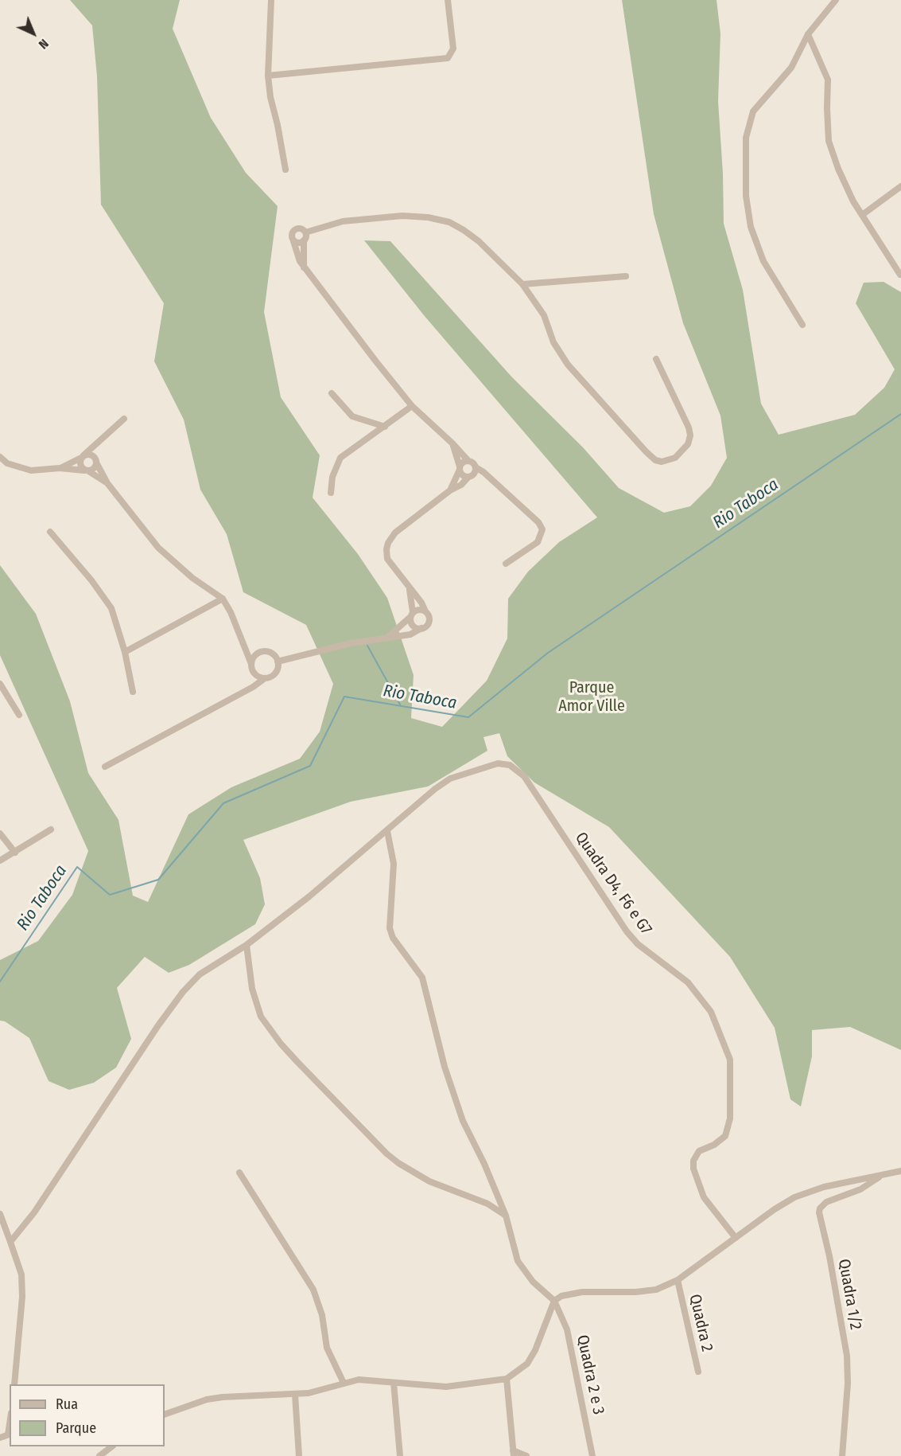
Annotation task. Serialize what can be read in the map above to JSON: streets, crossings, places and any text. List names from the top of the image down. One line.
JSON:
{"streets":{"street":["Quadra D4, F6 e G7","Quadra 1/2","Quadra 2","Quadra 2 e 3"]},"water":["Rio Taboca"],"parks":["Parque Amor Ville"],"legend":["Rua","Parque"],"north":"bottom right"}
